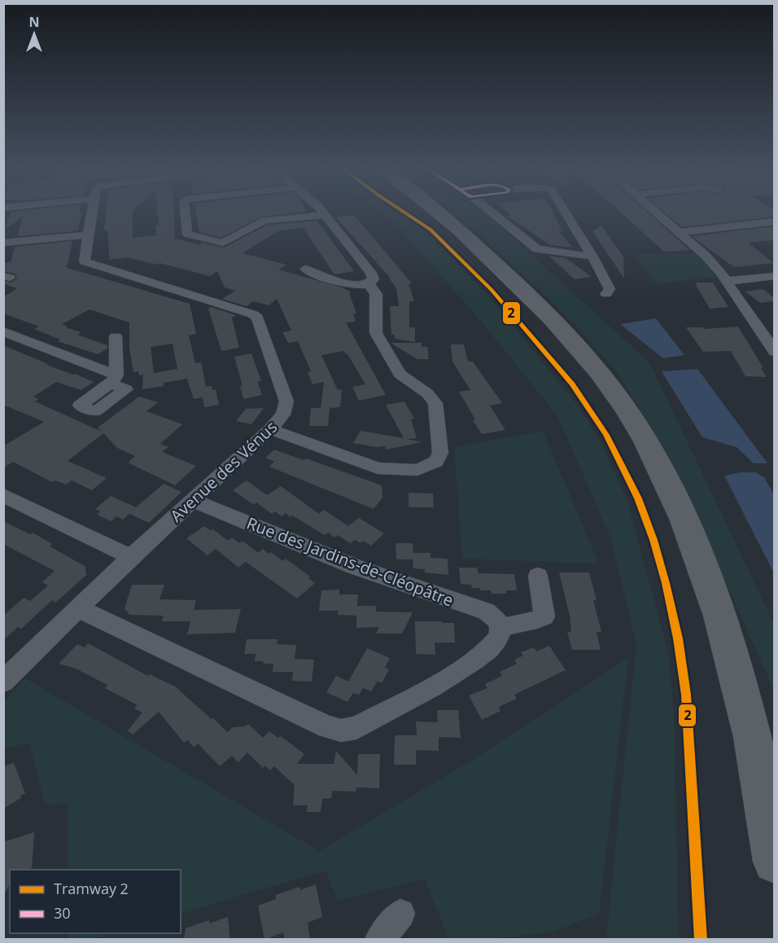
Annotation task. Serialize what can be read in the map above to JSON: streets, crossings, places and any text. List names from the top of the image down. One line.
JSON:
{"streets":{"street":["Avenue des Vénus","Rue des Jardins-de-Cléopâtre"]},"crossings":[["Avenue des Vénus","Rue des Jardins-de-Cléopâtre"]],"lines":["tram line 2"],"legend":["Tramway 2","30"],"north":"top"}
